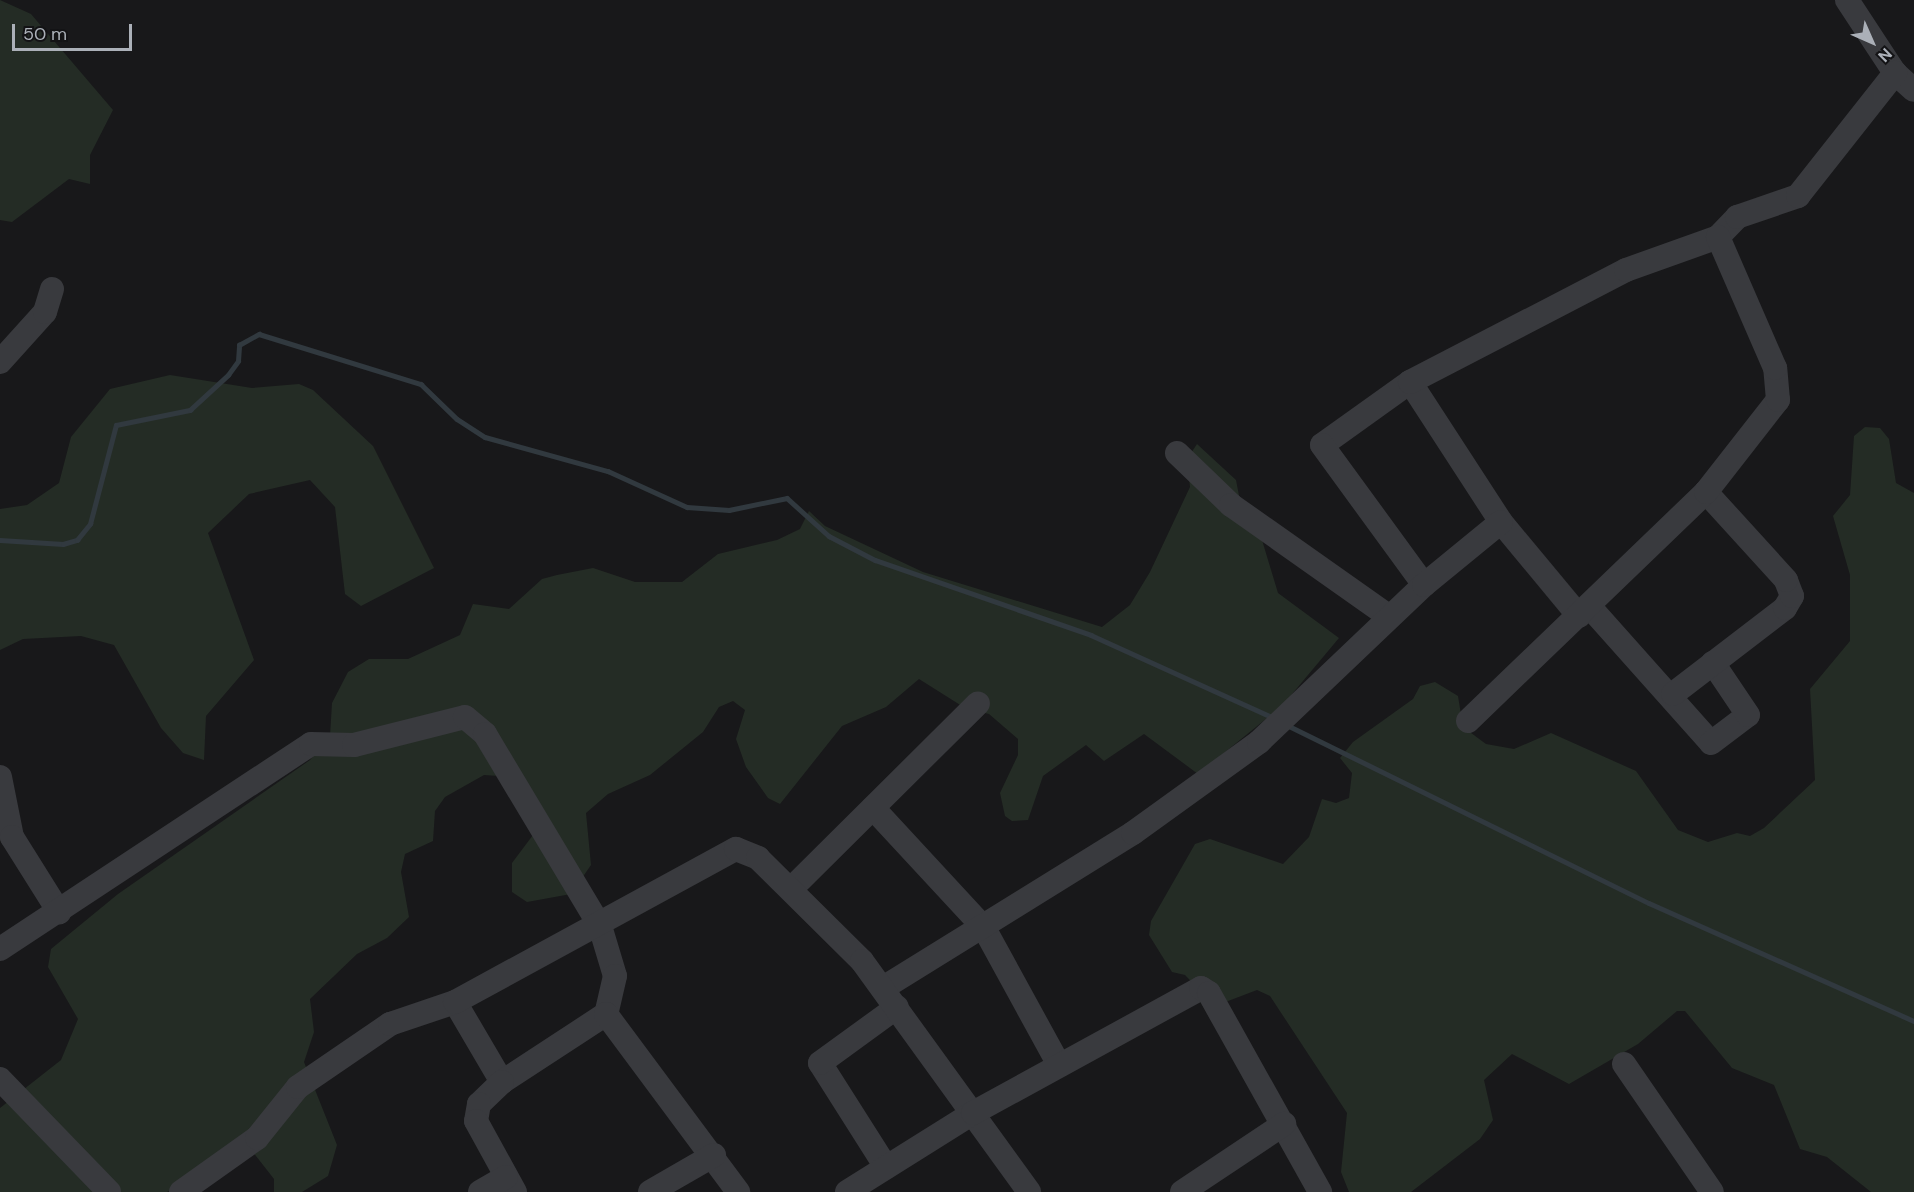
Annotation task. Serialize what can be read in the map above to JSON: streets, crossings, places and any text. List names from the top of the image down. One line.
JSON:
{"scale_bar":"50 m","north":"bottom right"}
